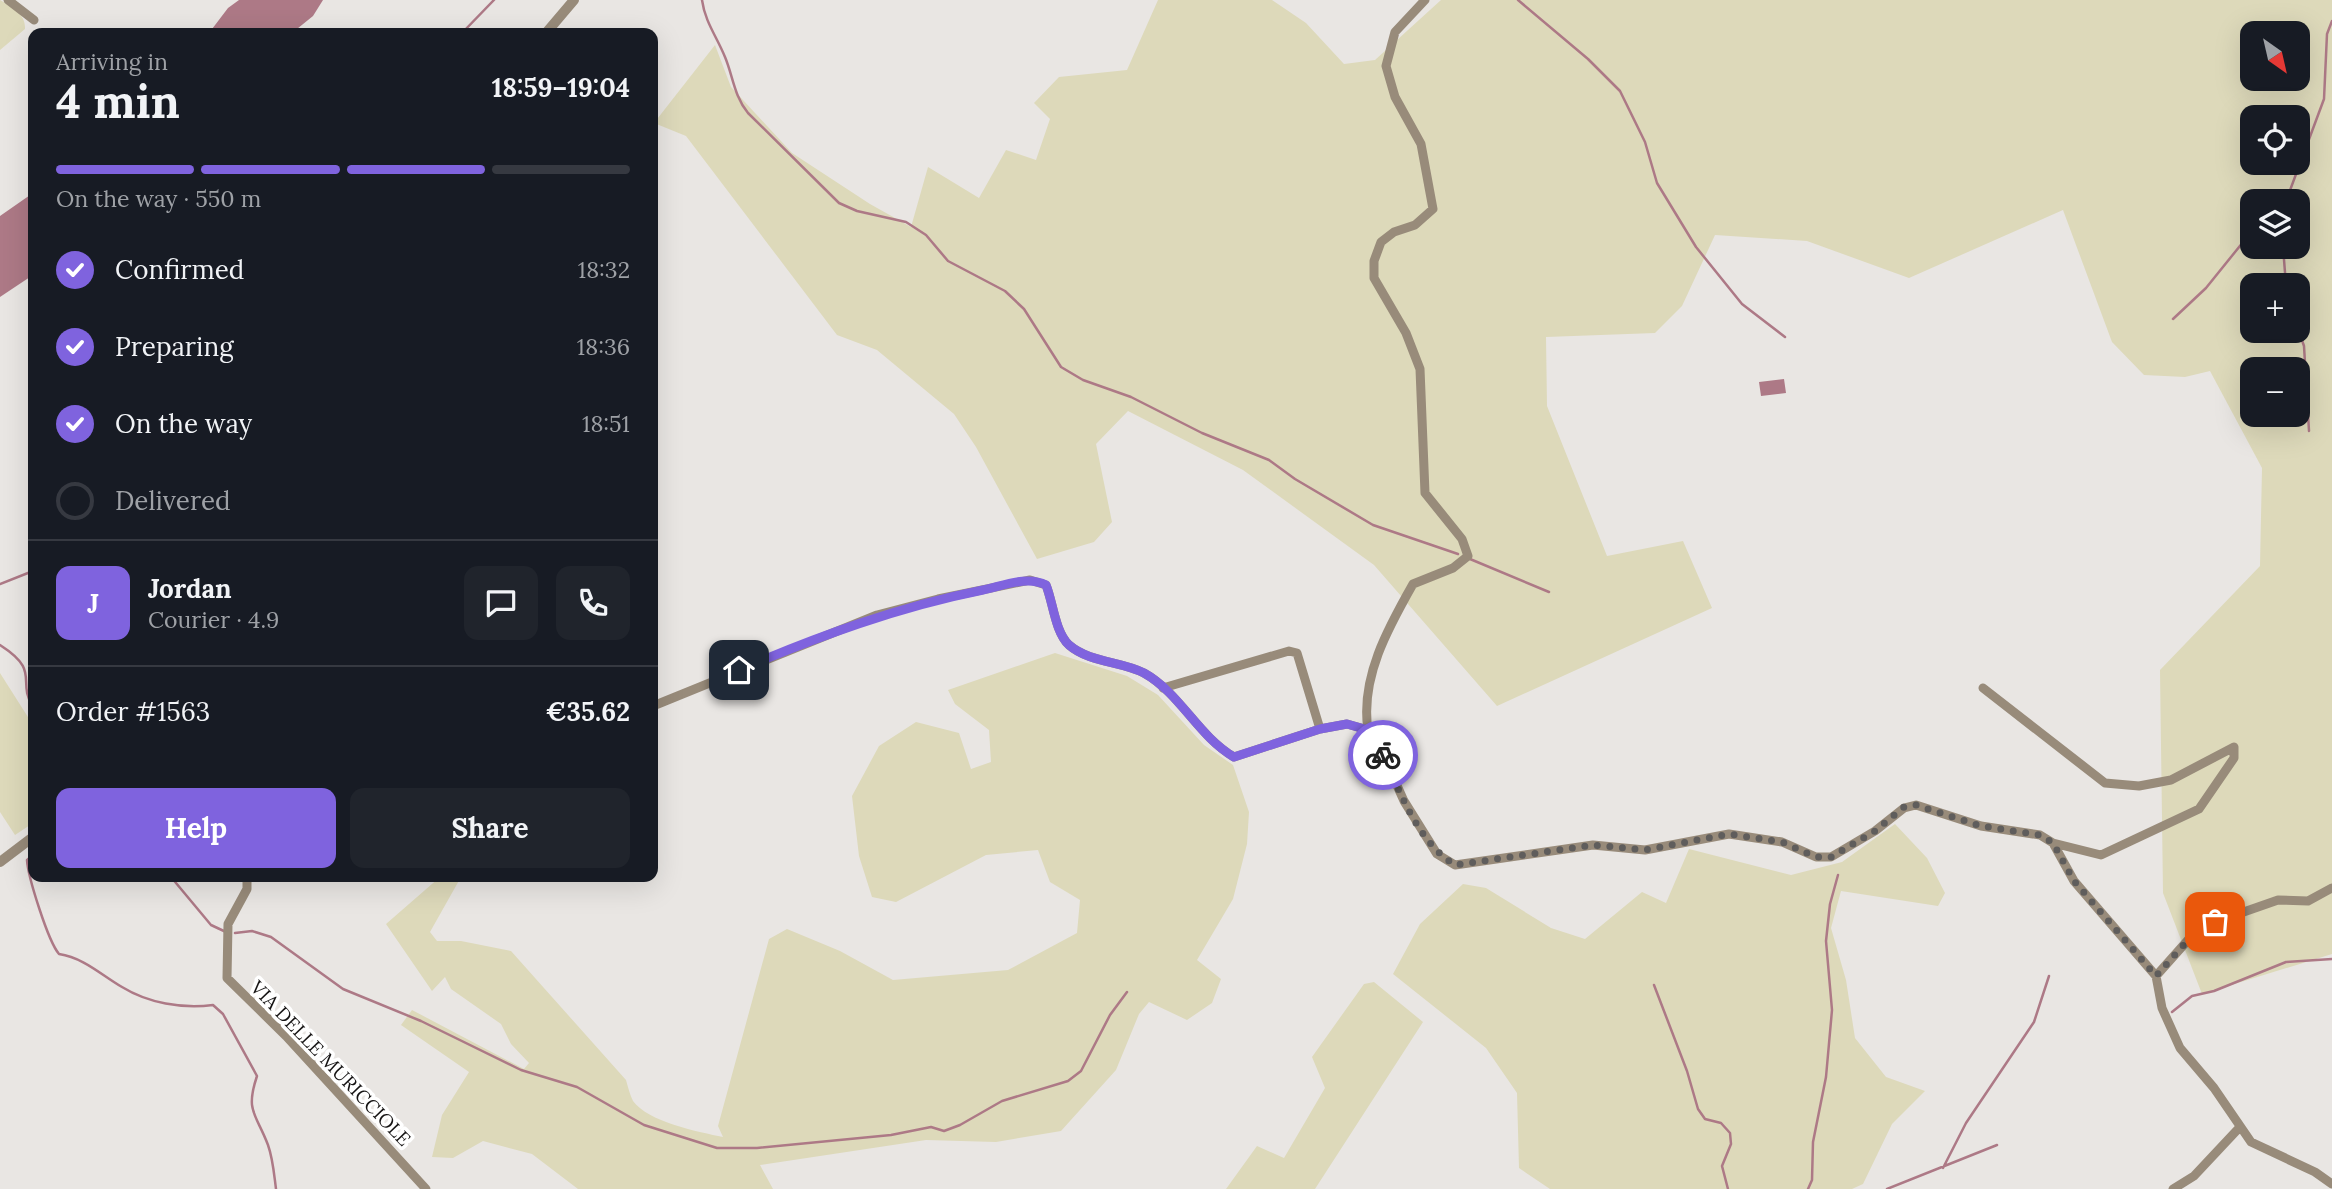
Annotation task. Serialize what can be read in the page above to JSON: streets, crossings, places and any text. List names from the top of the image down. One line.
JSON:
{"streets":{"street":["VIA DELLE MURICCIOLE"]},"north":"bottom right","page":{"map_buttons":["+","−"],"heading":["4 min","Arriving in","18:59–19:04"],"panel":["Jordan","Courier · 4.9","Order #1563","€35.62"],"bar":"On the way · 550 m","list":[["Confirmed","18:32"],["Preparing","18:36"],["On the way","18:51"],"Delivered"],"round":"J","buttons":["Help","Share"]}}
